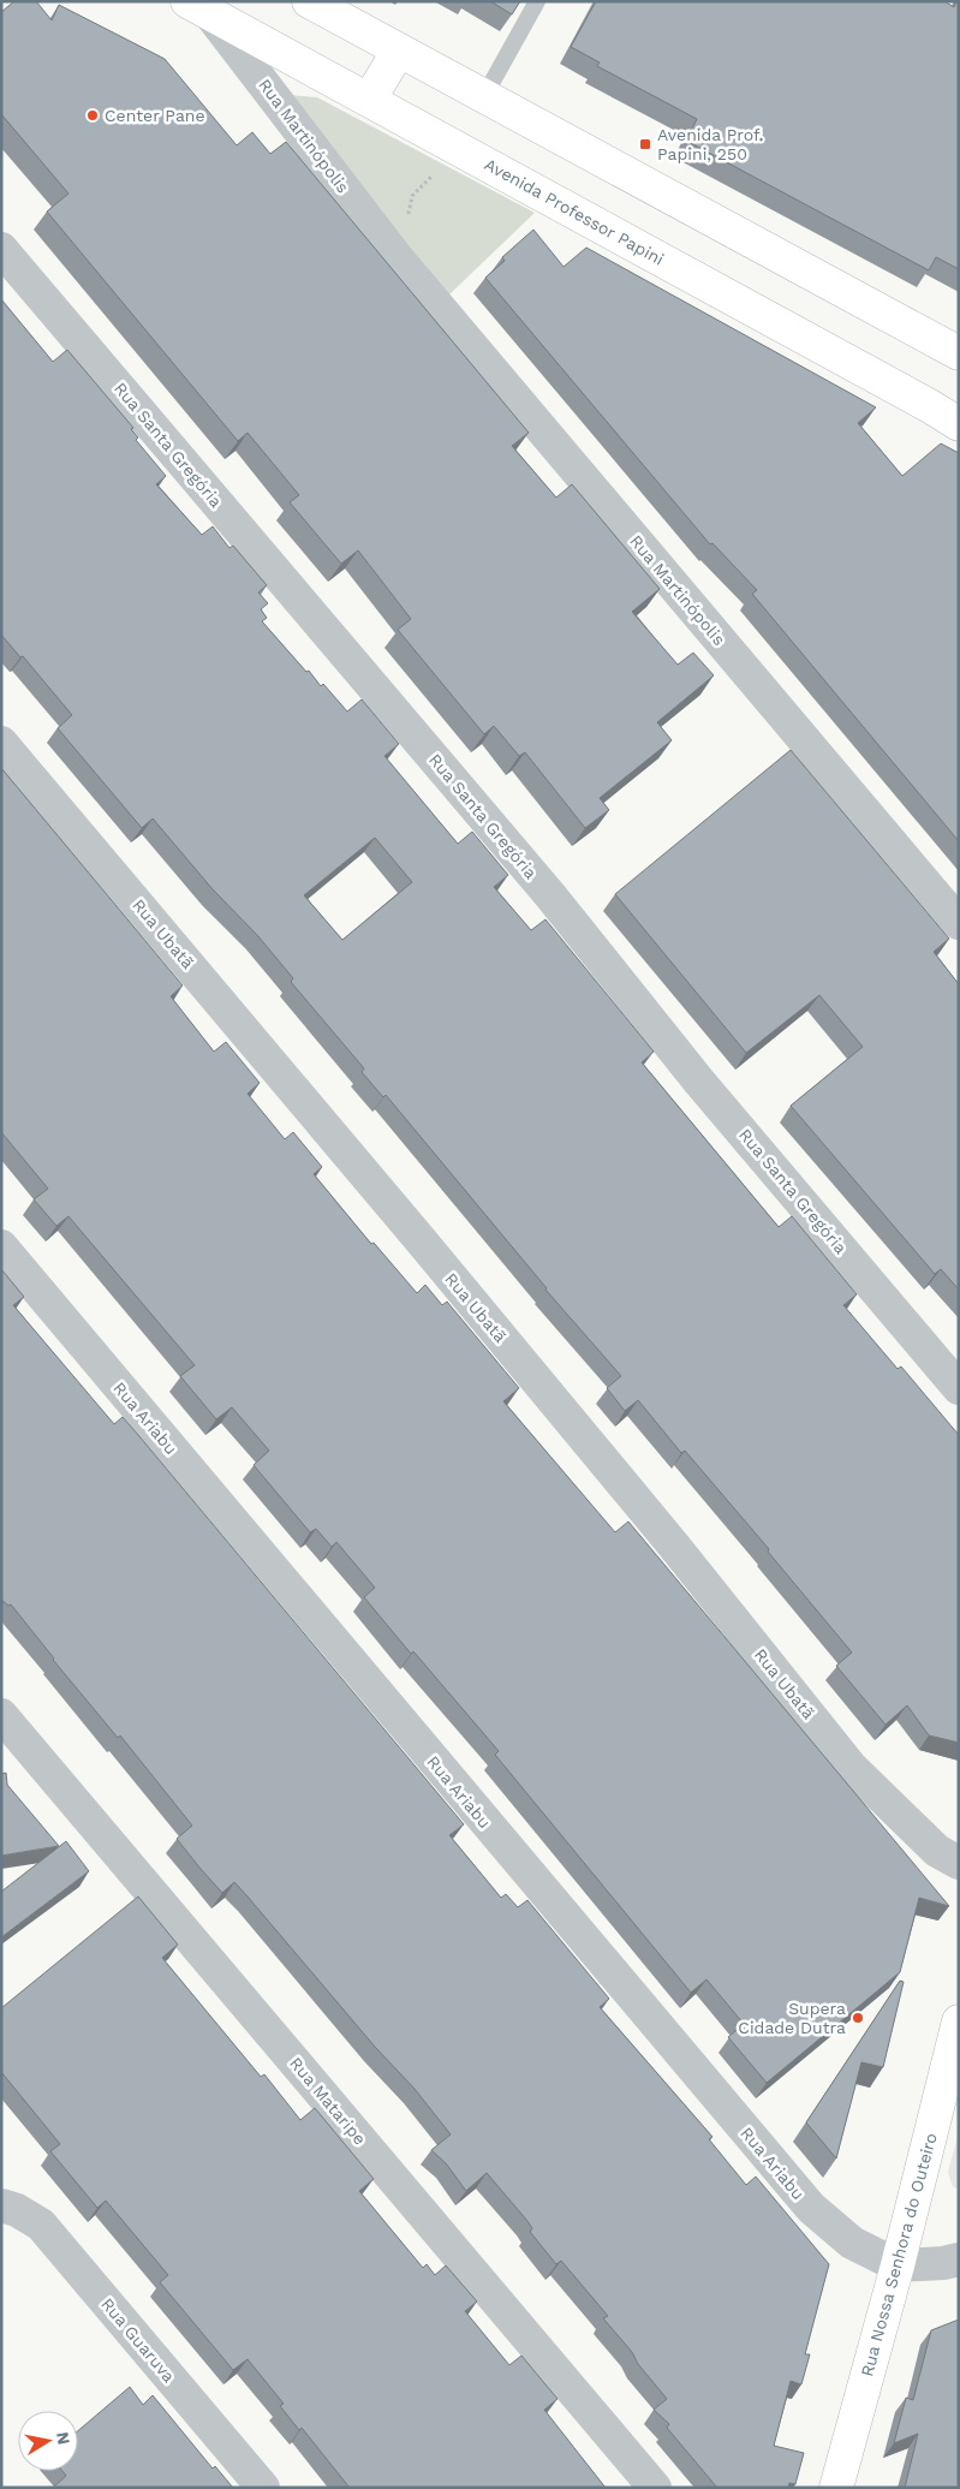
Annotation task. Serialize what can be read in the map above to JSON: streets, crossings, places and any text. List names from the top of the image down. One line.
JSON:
{"streets":{"main road":["Avenida Professor Papini","Rua Nossa Senhora do Outeiro"],"street":["Rua Martinópolis","Rua Santa Gregória","Rua Ubatã","Rua Ariabu","Rua Mataripe","Rua Guaruva"]},"crossings":[["Rua Martinópolis","Avenida Professor Papini"],["Rua Ariabu","Rua Nossa Senhora do Outeiro"]],"places":{"other":["Center Pane","Supera Cidade Dutra"],"transit":["Avenida Prof. Papini, 250"]},"north":"right"}
